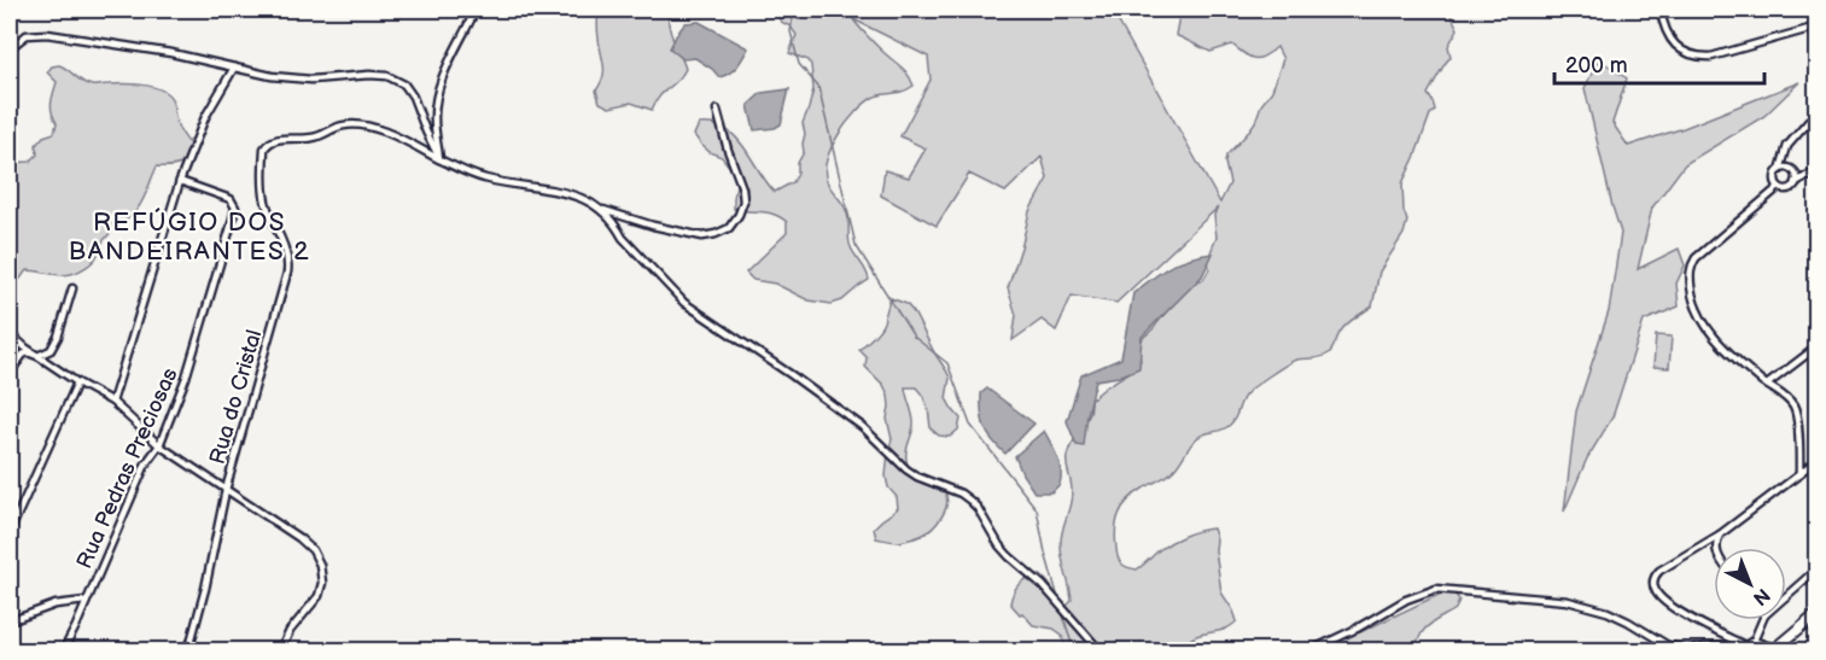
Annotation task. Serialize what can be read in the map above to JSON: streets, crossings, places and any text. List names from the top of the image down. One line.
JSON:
{"streets":{"street":["Rua do Cristal","Rua Pedras Preciosas"]},"districts":["REFÚGIO DOS BANDEIRANTES 2"],"scale_bar":"200 m","north":"bottom right"}
